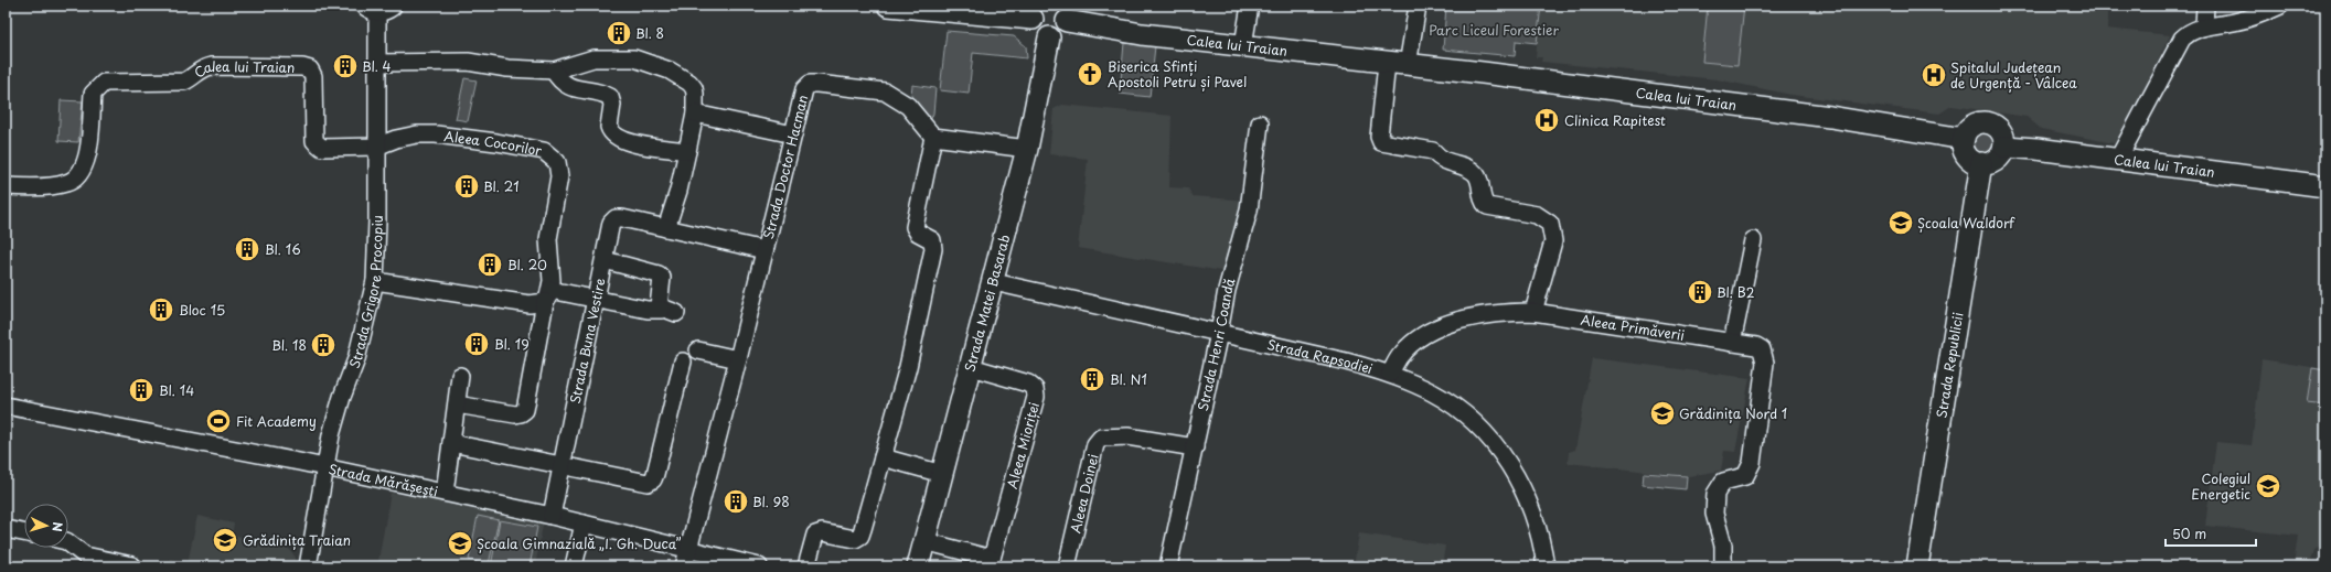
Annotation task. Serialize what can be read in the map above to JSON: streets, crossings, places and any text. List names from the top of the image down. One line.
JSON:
{"streets":{"main road":["Calea lui Traian","Strada Matei Basarab","Strada Republicii"],"street":["Aleea Cocorilor","Strada Doctor Hacman","Strada Grigore Procopiu","Aleea Primăverii","Strada Buna Vestire","Strada Henri Coandă","Strada Rapsodiei","Aleea Mioriței","Strada Mărășești","Aleea Doinei"]},"crossings":[["Calea lui Traian","Aleea Cocorilor"],["Calea lui Traian","Strada Grigore Procopiu"],["Calea lui Traian","Strada Matei Basarab"],["Calea lui Traian","Strada Republicii"],["Aleea Cocorilor","Strada Grigore Procopiu"],["Strada Doctor Hacman","Strada Buna Vestire"],["Strada Doctor Hacman","Strada Mărășești"],["Strada Grigore Procopiu","Strada Mărășești"],["Strada Matei Basarab","Strada Rapsodiei"],["Strada Matei Basarab","Aleea Mioriței"],["Aleea Primăverii","Strada Rapsodiei"],["Strada Buna Vestire","Strada Mărășești"],["Strada Henri Coandă","Strada Rapsodiei"],["Strada Henri Coandă","Aleea Doinei"]],"parks":["Parc Liceul Forestier"],"places":{"building":["Bl. 8","Bl. 4","Bl. 21","Bl. 16","Bl. 20","Bl. B2","Bloc 15","Bl. 19","Bl. 18","Bl. N1","Bl. 14","Bl. 98"],"church":["Biserica Sfinți Apostoli Petru și Pavel"],"hospital":["Spitalul Județean de Urgență - Vâlcea","Clinica Rapitest"],"school or university":["Școala Waldorf","Grădinița Nord 1","Colegiul Energetic","Grădinița Traian","Școala Gimnazială „I. Gh. Duca”"],"sports":["Fit Academy"]},"scale_bar":"50 m","north":"right"}
